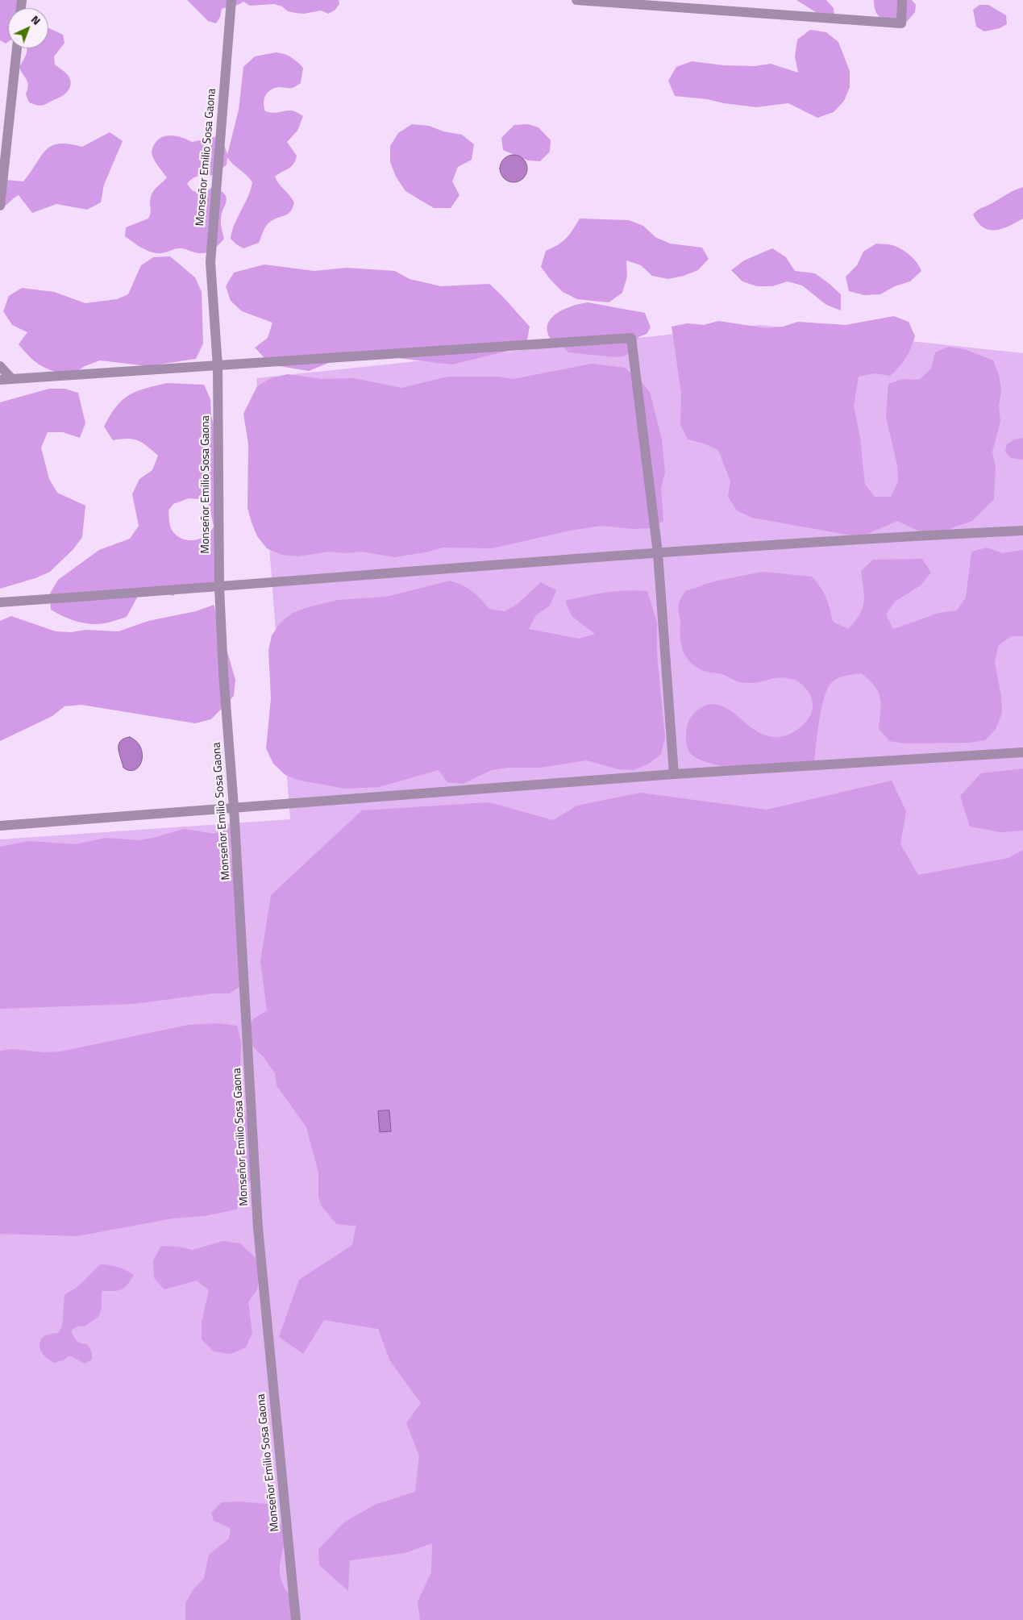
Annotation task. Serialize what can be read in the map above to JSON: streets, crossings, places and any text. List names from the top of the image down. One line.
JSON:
{"streets":{"street":["Monseñor Emilio Sosa Gaona"]},"north":"top right"}
